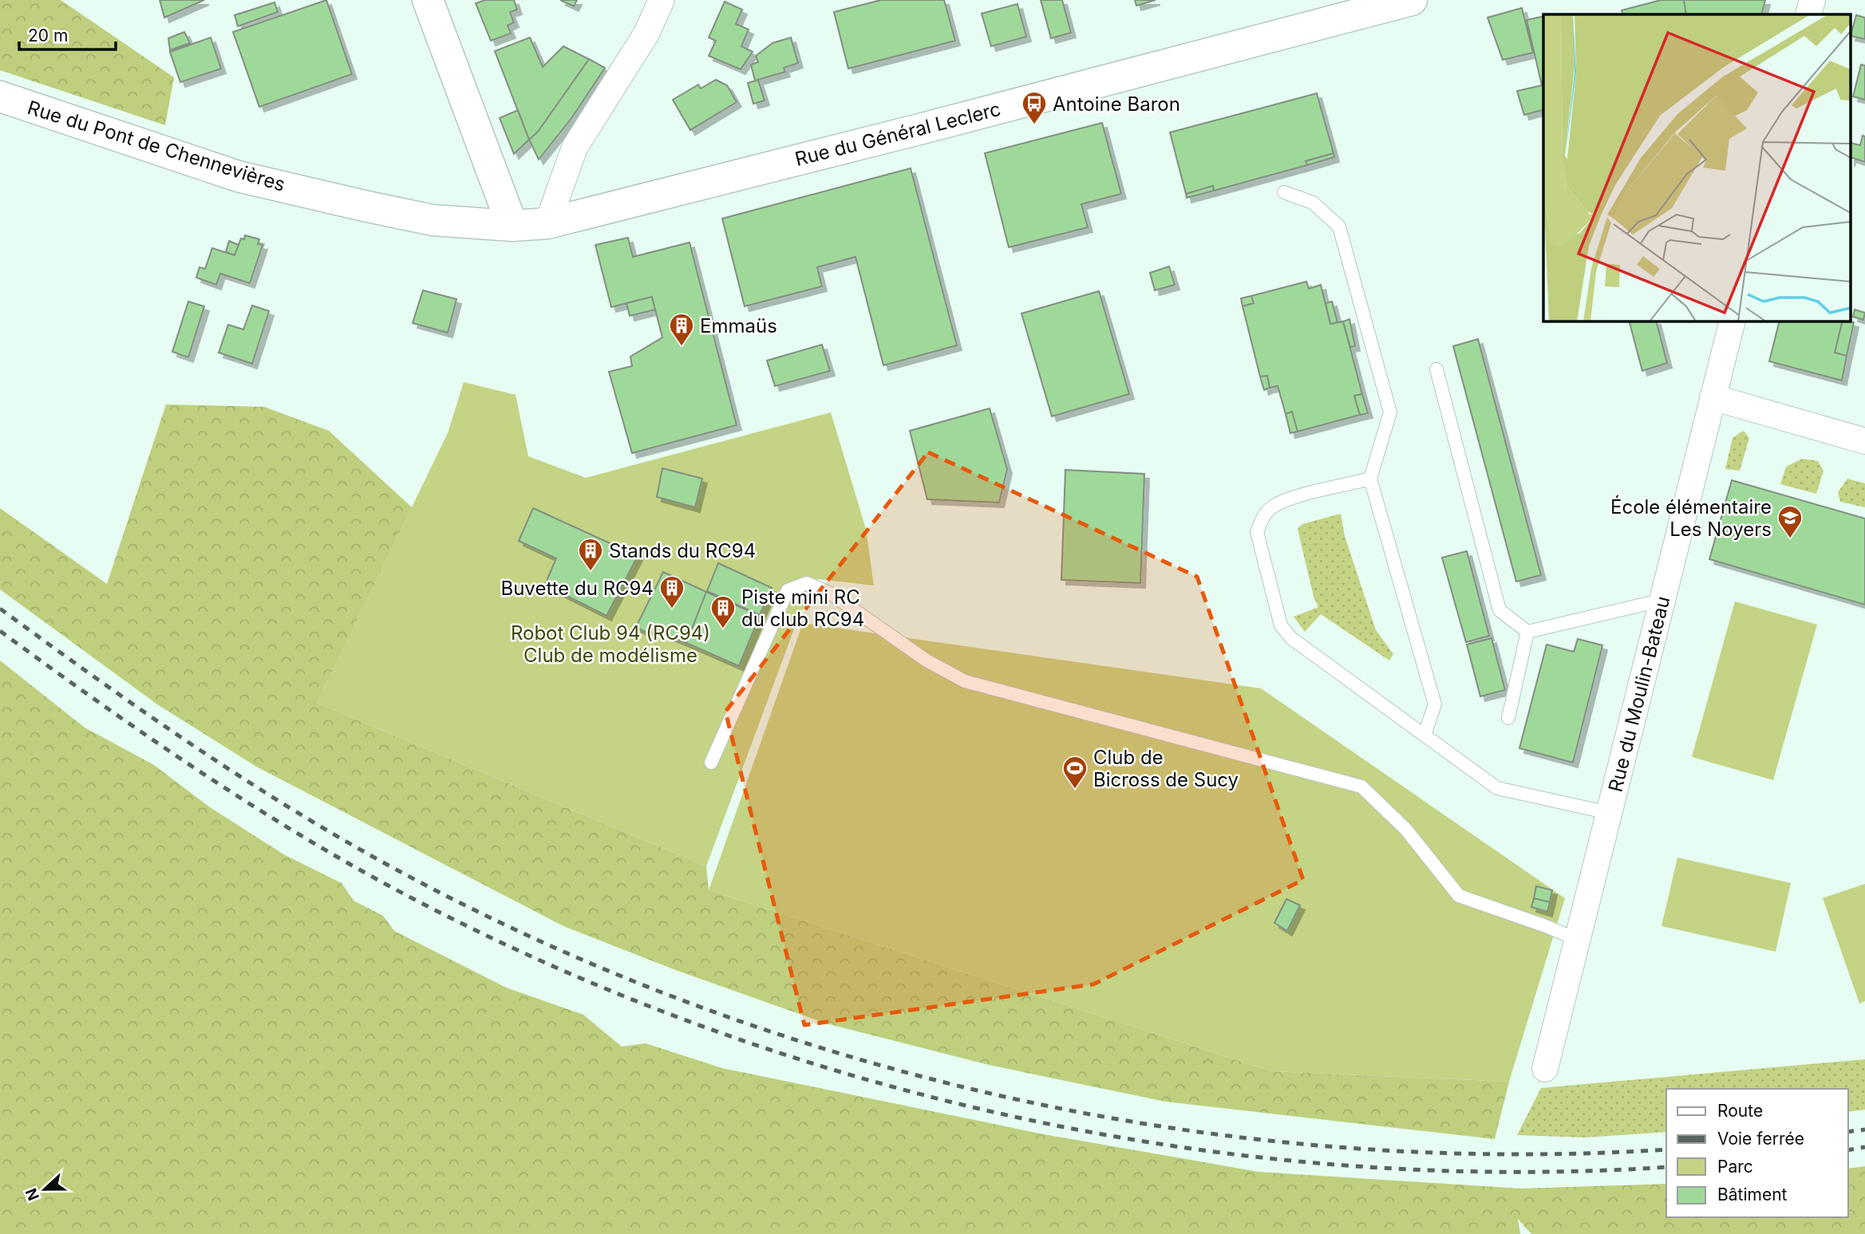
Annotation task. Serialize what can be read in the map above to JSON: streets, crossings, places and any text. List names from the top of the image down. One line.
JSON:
{"streets":{"main road":["Rue du Général Leclerc","Rue du Pont de Chennevières"],"street":["Rue du Moulin-Bateau"]},"crossings":[["Rue du Général Leclerc","Rue du Pont de Chennevières"]],"parks":["Robot Club 94 (RC94) Club de modélisme"],"places":{"bus stop":["Antoine Baron"],"building":["Emmaüs","Stands du RC94","Buvette du RC94","Piste mini RC du club RC94"],"school or university":["École élémentaire Les Noyers"],"sports":["Club de Bicross de Sucy"]},"legend":["Route","Voie ferrée","Parc","Bâtiment"],"scale_bar":"20 m","north":"left"}
